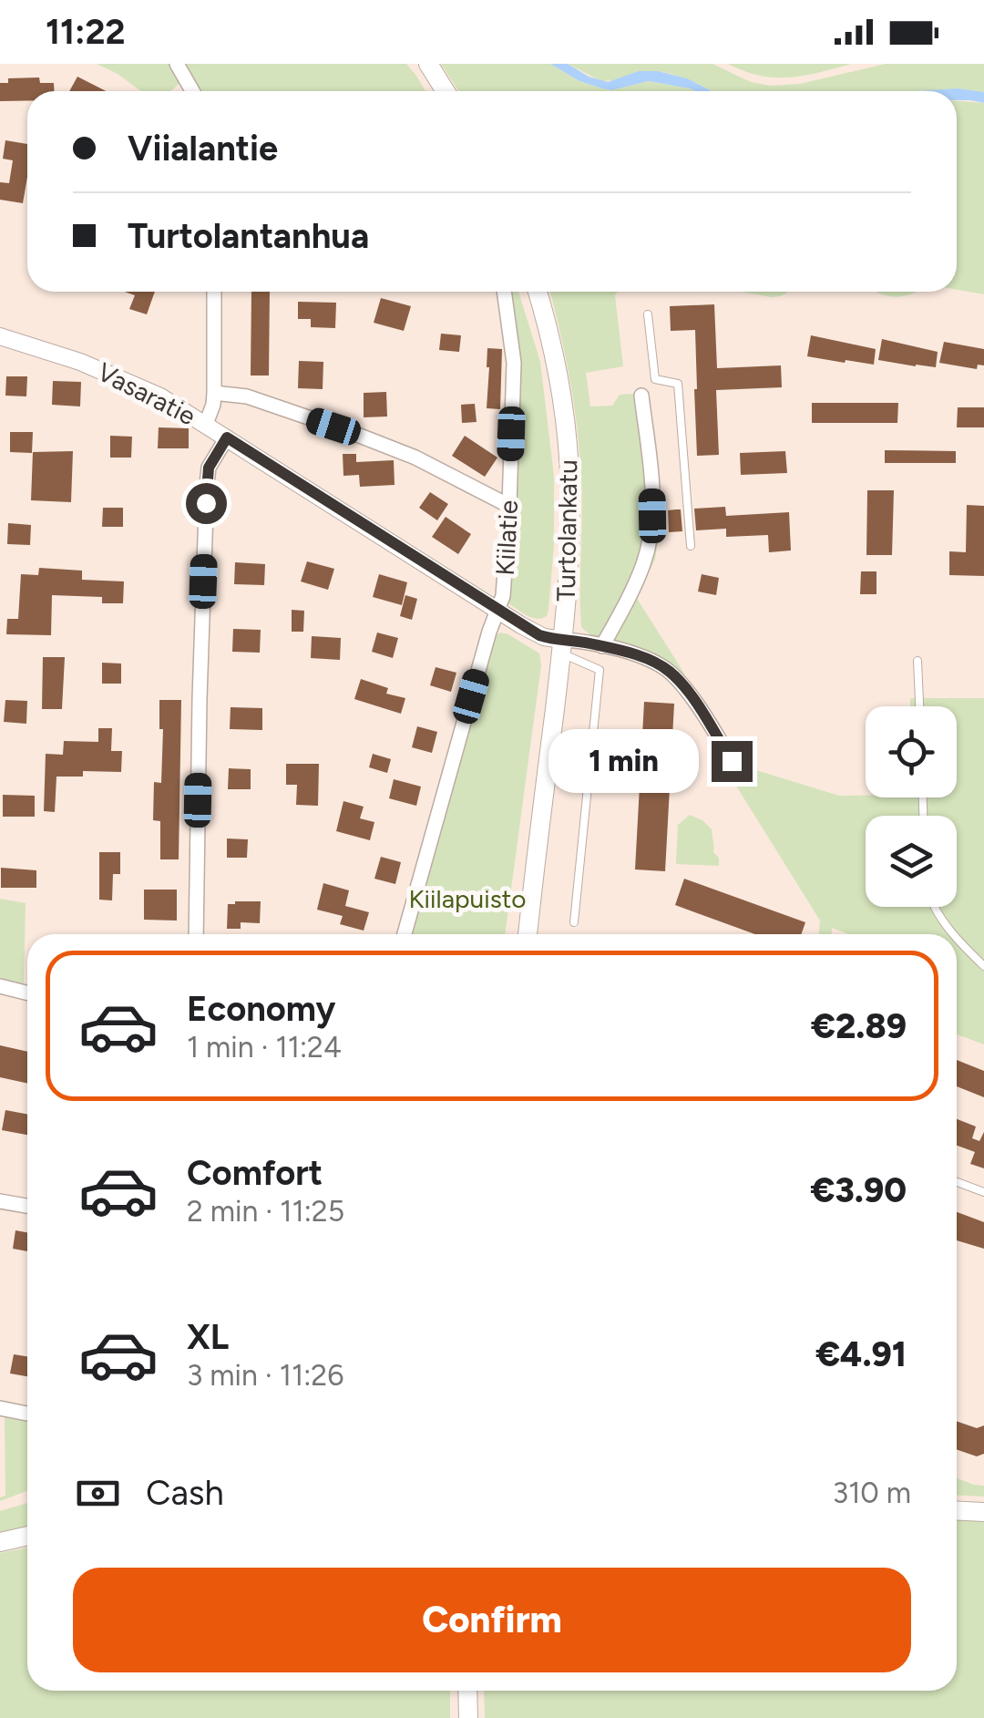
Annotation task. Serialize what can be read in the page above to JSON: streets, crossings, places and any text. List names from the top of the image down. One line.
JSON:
{"streets":{"main road":["Turtolankatu"],"street":["Vasaratie","Kiilatie"]},"crossings":[["Vasaratie","Turtolankatu"],["Vasaratie","Kiilatie"]],"parks":["Kiilapuisto"],"page":{"status":"11:22","banner":["Viialantie","Turtolantanhua"],"bubble":"1 min","list":[{"name":"Economy","note":"1 min · 11:24","value":"€2.89"},{"name":"Comfort","note":"2 min · 11:25","value":"€3.90"},{"name":"XL","note":"3 min · 11:26","value":"€4.91"}],"pay":["Cash","310 m"],"buttons":"Confirm"}}
